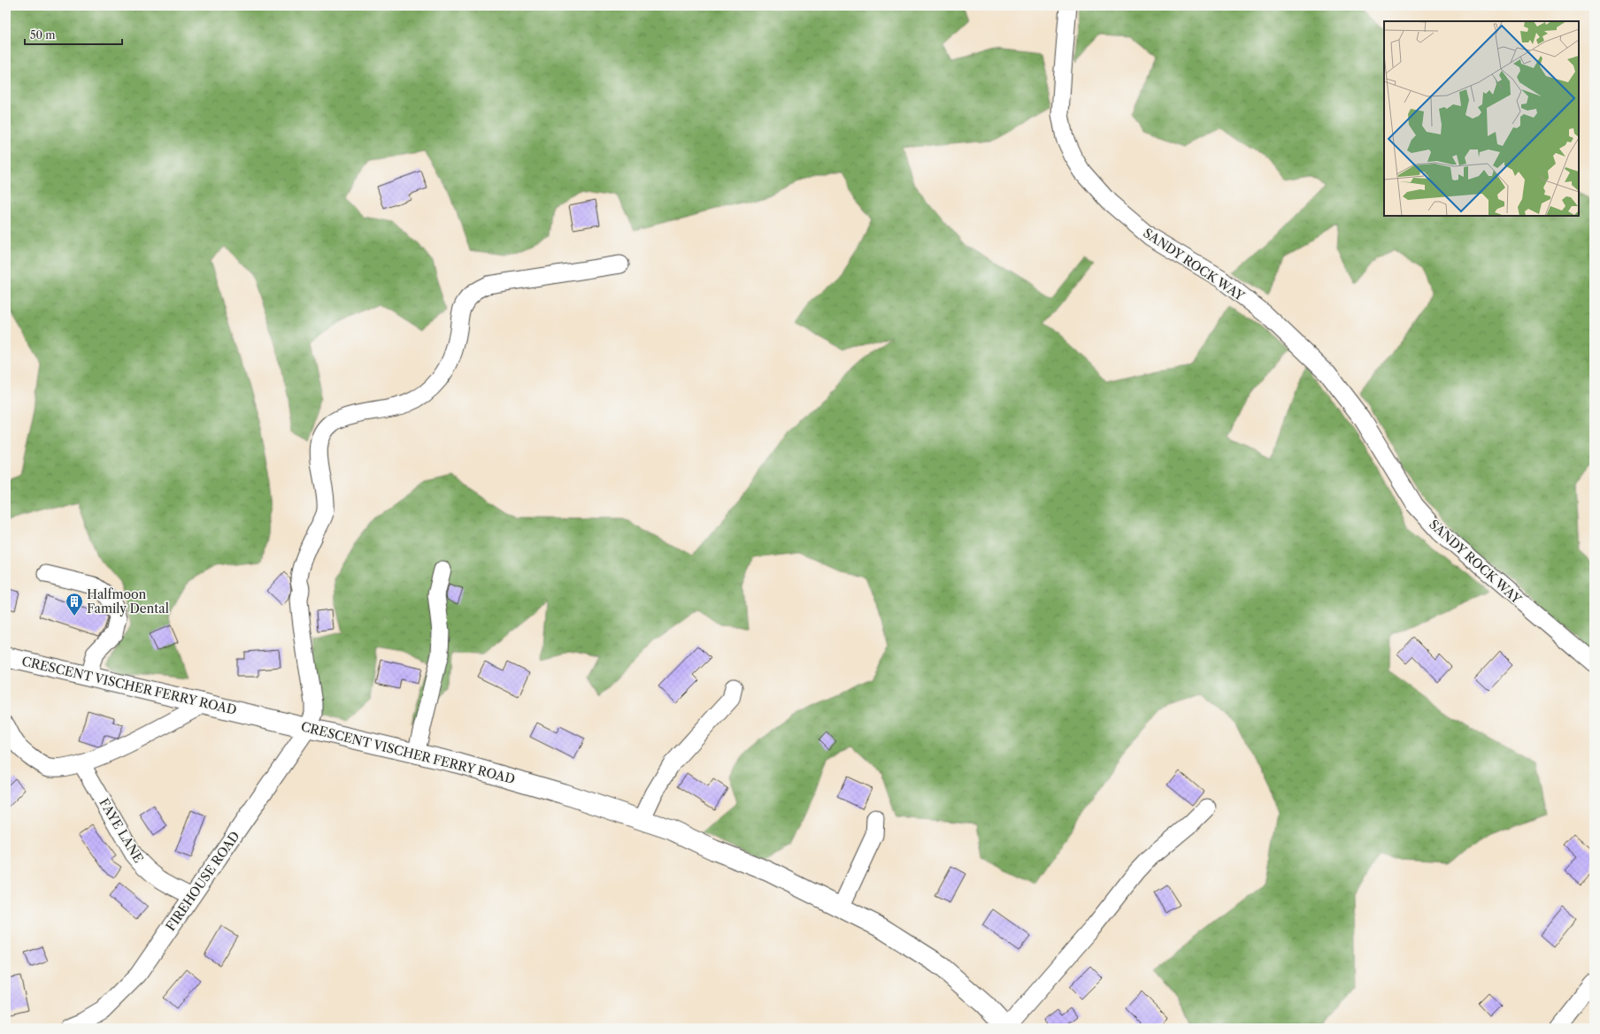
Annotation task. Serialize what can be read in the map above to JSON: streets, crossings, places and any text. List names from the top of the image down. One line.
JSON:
{"streets":{"main road":["CRESCENT VISCHER FERRY ROAD"],"street":["SANDY ROCK WAY","FAYE LANE","FIREHOUSE ROAD"]},"crossings":[["CRESCENT VISCHER FERRY ROAD","FIREHOUSE ROAD"],["FAYE LANE","FIREHOUSE ROAD"]],"places":{"building":["Halfmoon Family Dental"]},"scale_bar":"50 m"}
